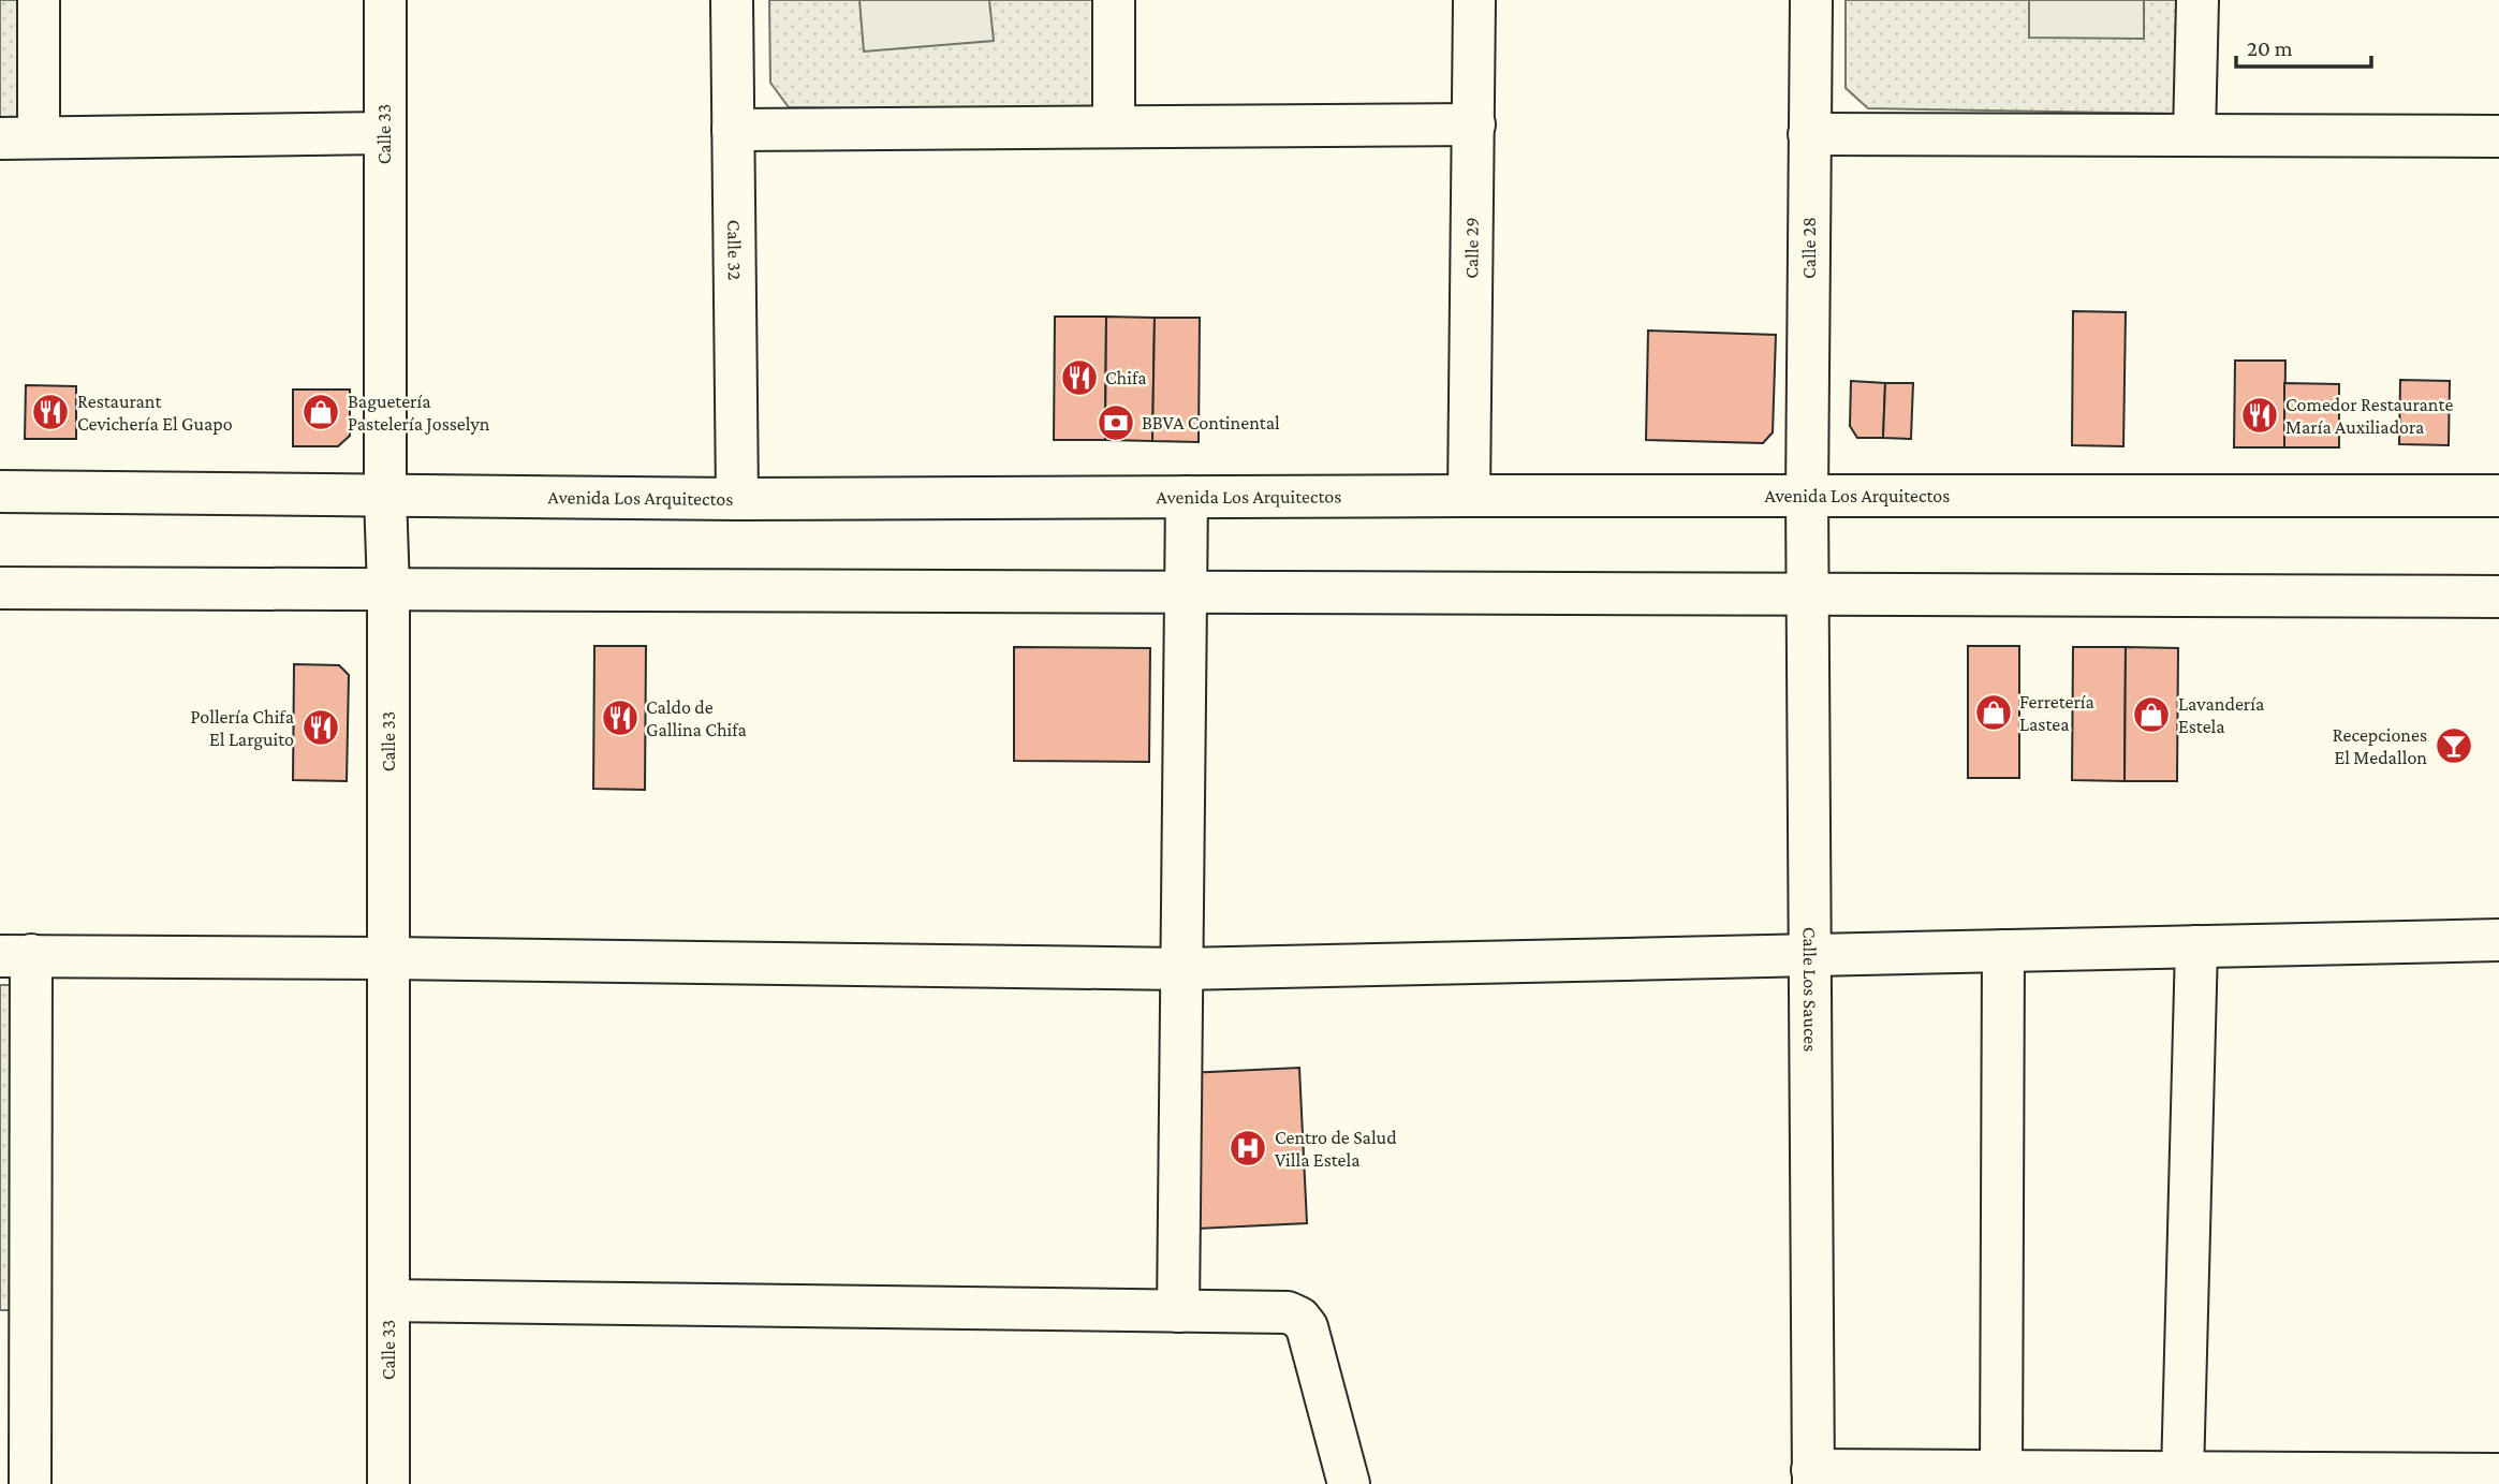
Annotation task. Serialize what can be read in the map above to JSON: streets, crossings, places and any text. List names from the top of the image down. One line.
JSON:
{"streets":{"street":["Calle 33","Calle 29","Calle 28","Calle 32","Avenida Los Arquitectos","Calle Los Sauces"]},"crossings":[["Calle 33","Avenida Los Arquitectos"],["Calle 29","Avenida Los Arquitectos"],["Calle 28","Avenida Los Arquitectos"],["Calle 28","Calle Los Sauces"],["Calle 32","Avenida Los Arquitectos"],["Avenida Los Arquitectos","Calle Los Sauces"]],"places":{"restaurant":["Chifa","Restaurant Cevichería El Guapo","Comedor Restaurante María Auxiliadora","Caldo de Gallina Chifa","Pollería Chifa El Larguito"],"shop":["Baguetería Pastelería Josselyn","Ferretería Lastea","Lavandería Estela"],"bank":["BBVA Continental"],"bar":["Recepciones El Medallon"],"hospital":["Centro de Salud Villa Estela"]},"scale_bar":"20 m"}
